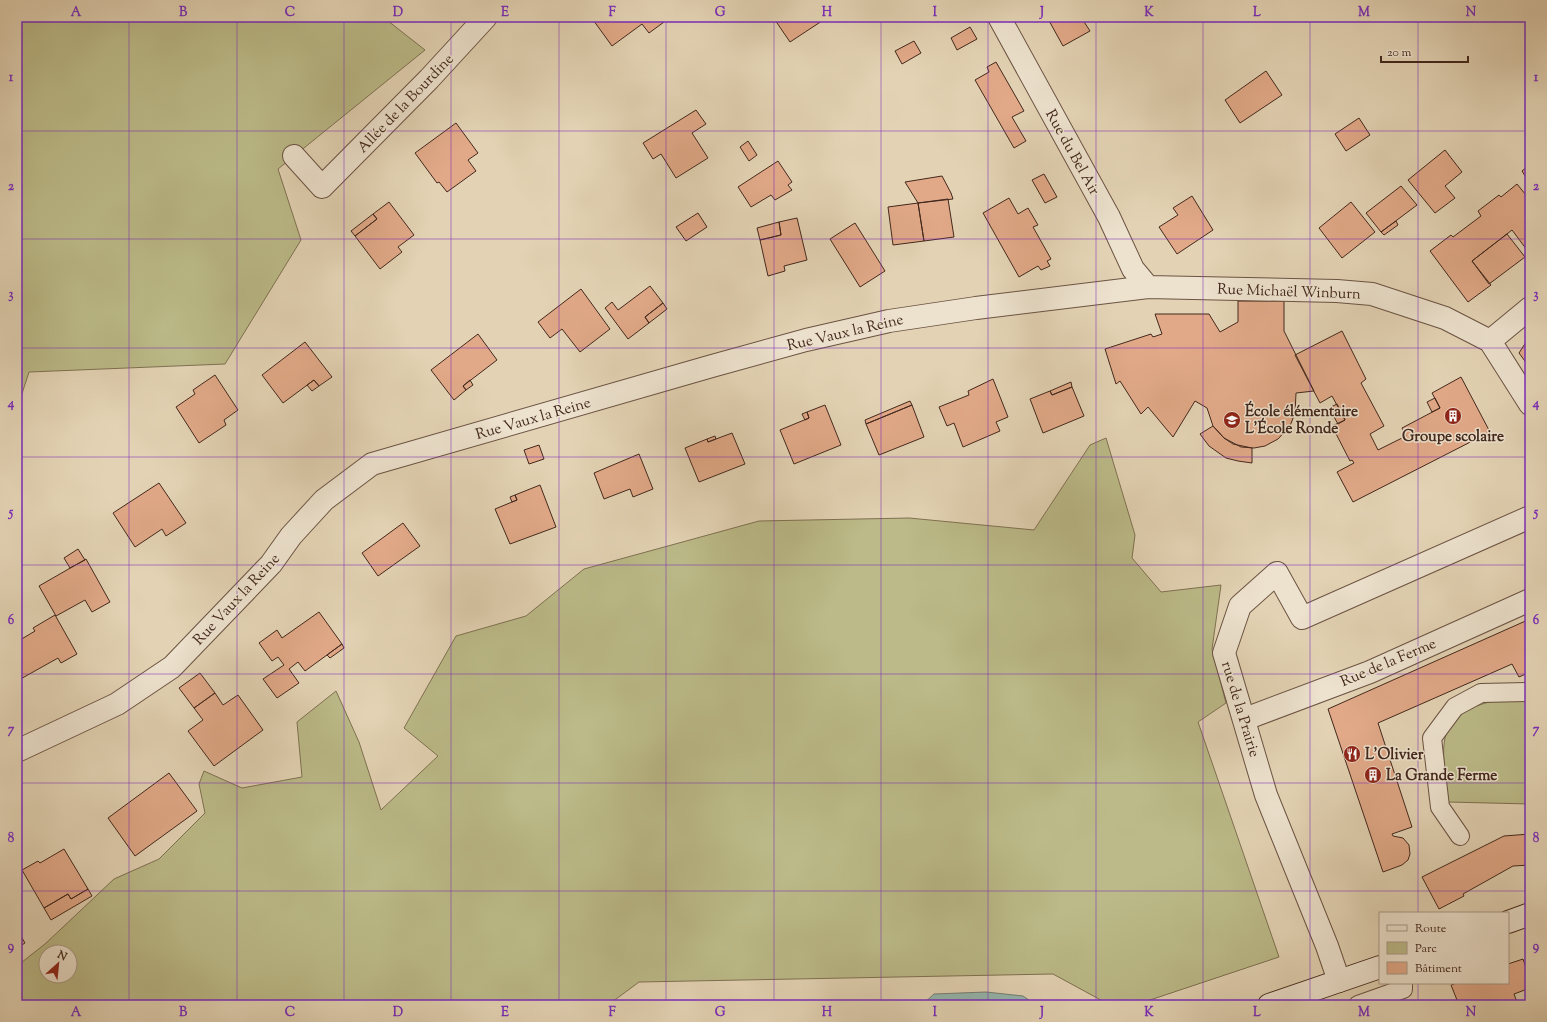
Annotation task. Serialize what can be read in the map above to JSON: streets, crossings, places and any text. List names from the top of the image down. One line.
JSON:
{"streets":{"street":["Allée de la Bourdine","Rue du Bel Air","Rue Michaël Winburn","Rue Vaux la Reine","Rue de la Ferme","rue de la Prairie"]},"crossings":[["Rue du Bel Air","Rue Michaël Winburn"],["Rue du Bel Air","Rue Vaux la Reine"],["Rue Michaël Winburn","Rue Vaux la Reine"],["Rue de la Ferme","rue de la Prairie"]],"places":{"building":["Groupe scolaire","La Grande Ferme"],"school or university":["École élémentaire L'École Ronde"],"restaurant":["L'Olivier"]},"legend":["Route","Parc","Bâtiment"],"scale_bar":"20 m","north":"top right","grid":{"columns":["A","B","C","D","E","F","G","H","I","J","K","L","M","N"],"rows":["1","2","3","4","5","6","7","8","9"]}}
